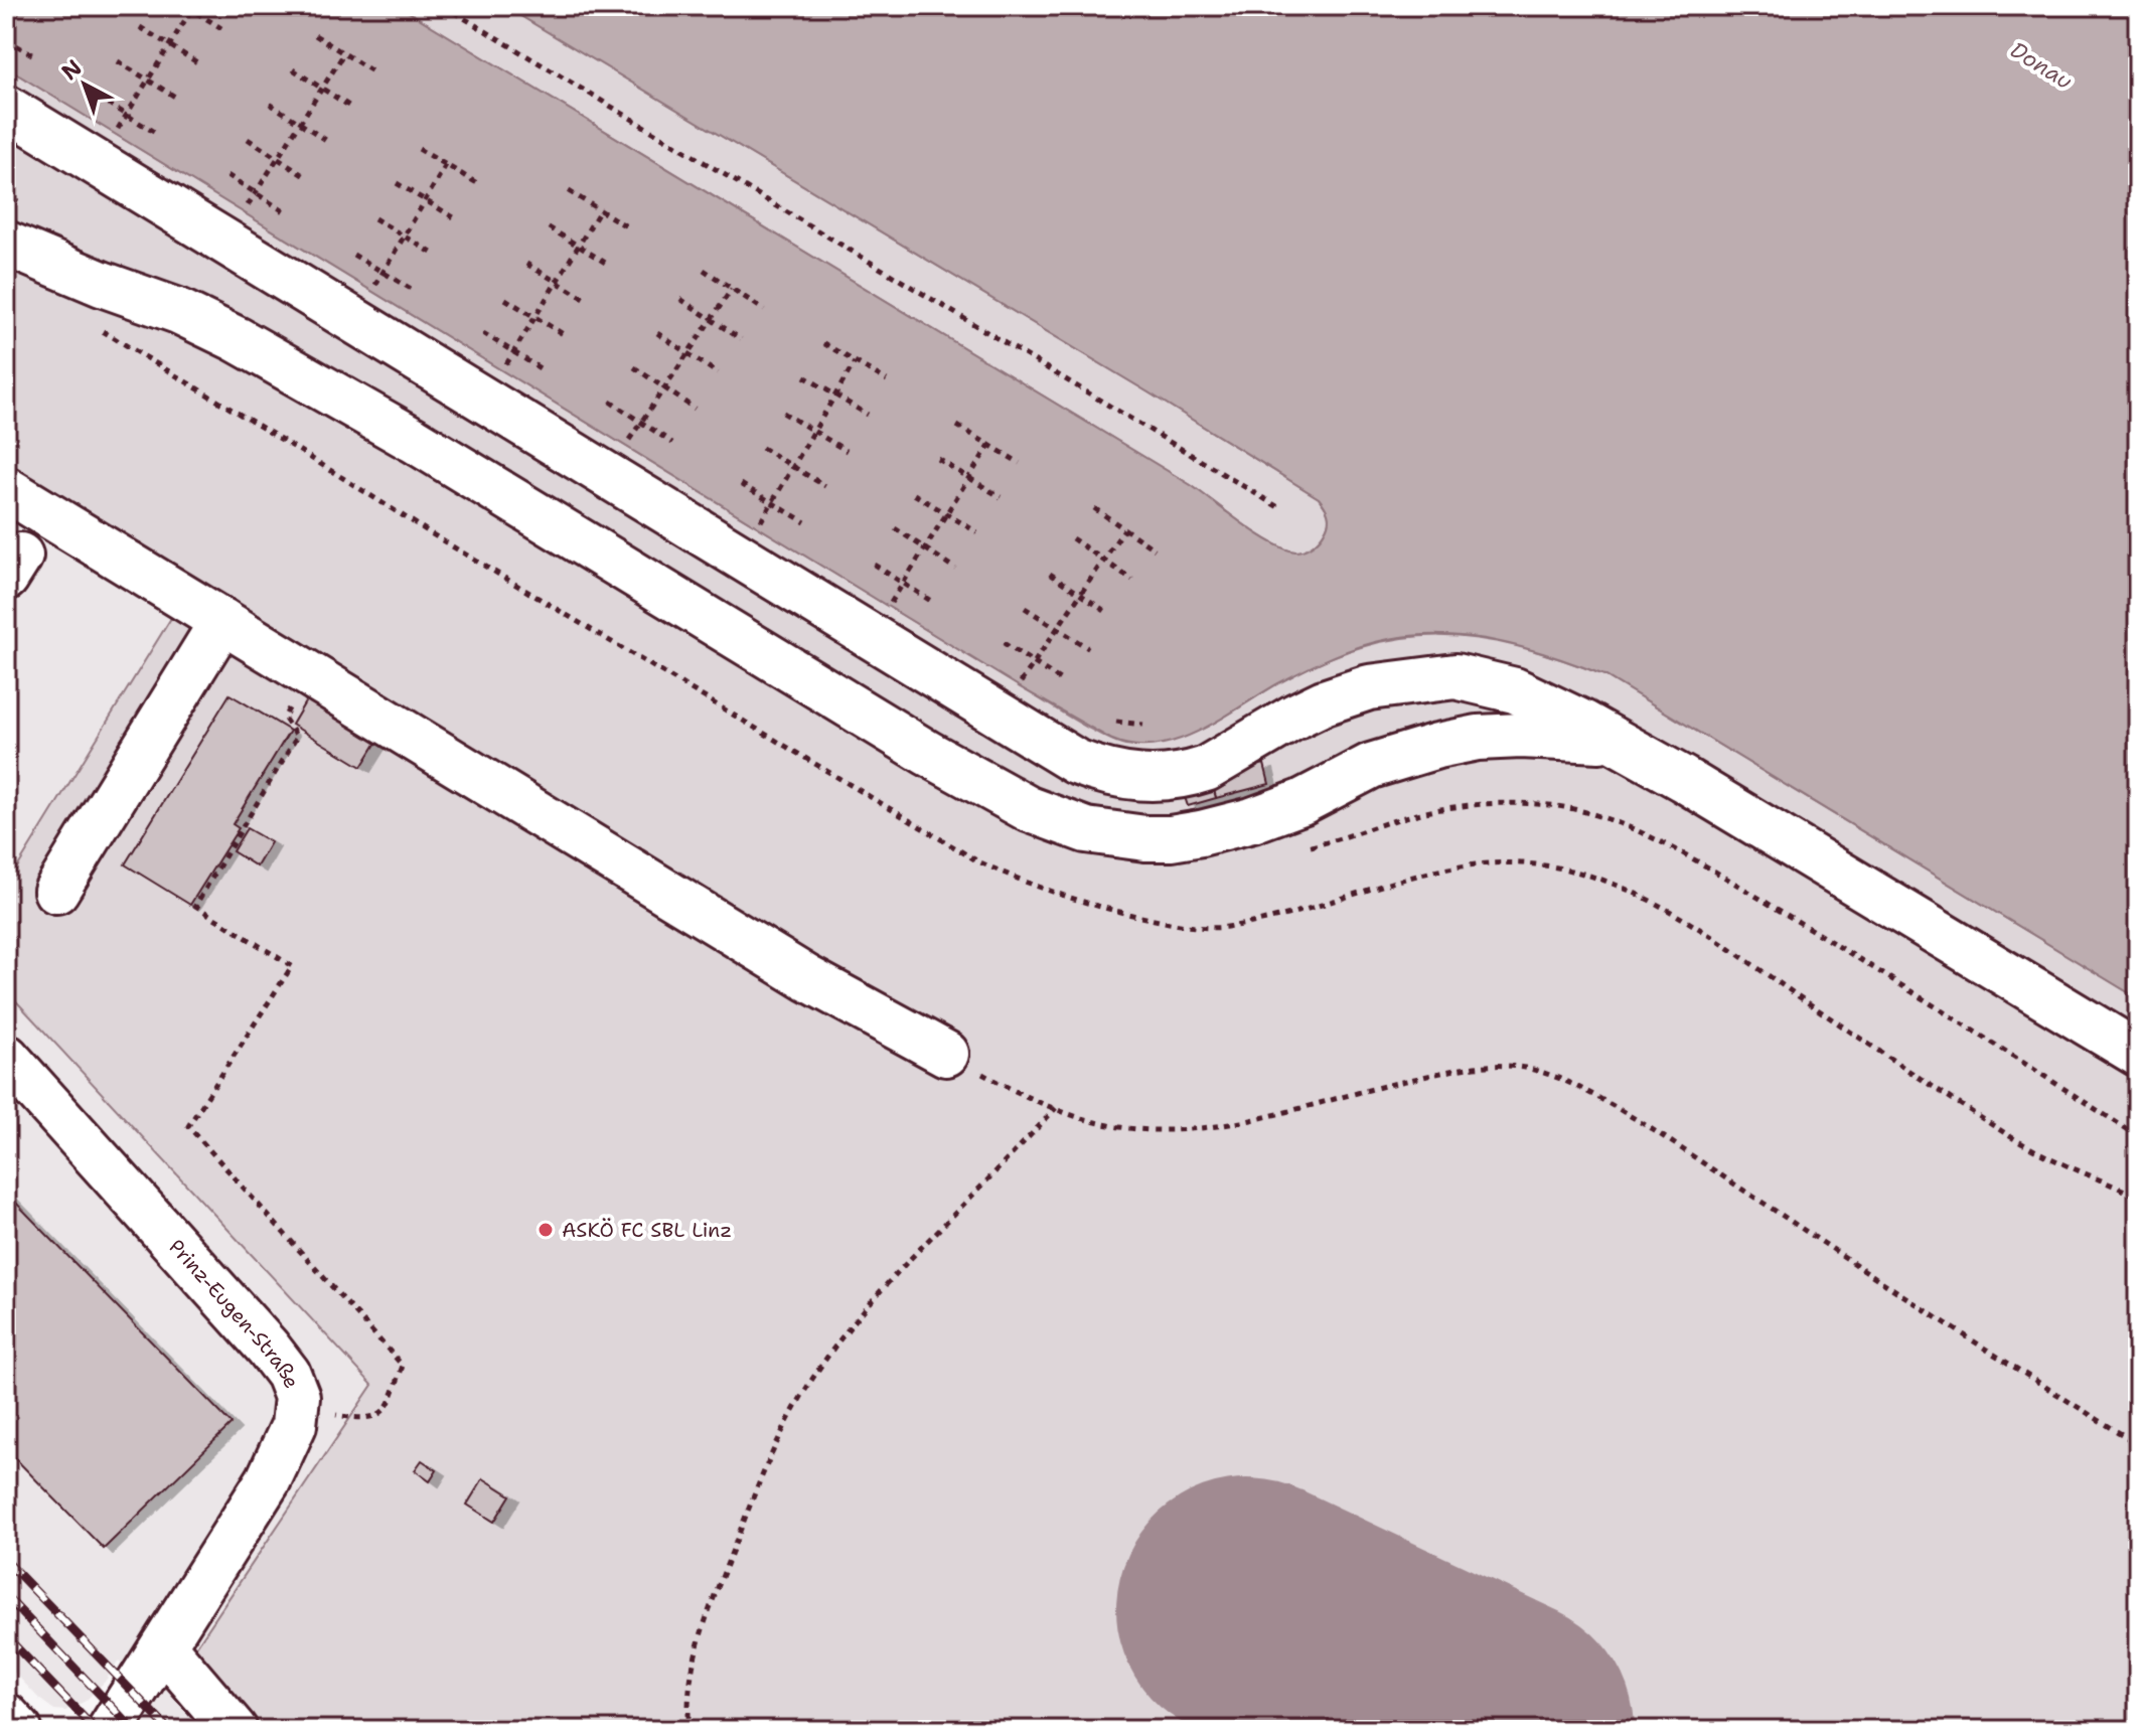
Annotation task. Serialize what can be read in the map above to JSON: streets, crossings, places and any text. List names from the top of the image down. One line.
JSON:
{"streets":{"street":["Prinz-Eugen-Straße"]},"water":["Donau"],"places":["ASKÖ FC SBL Linz"],"north":"top left"}
